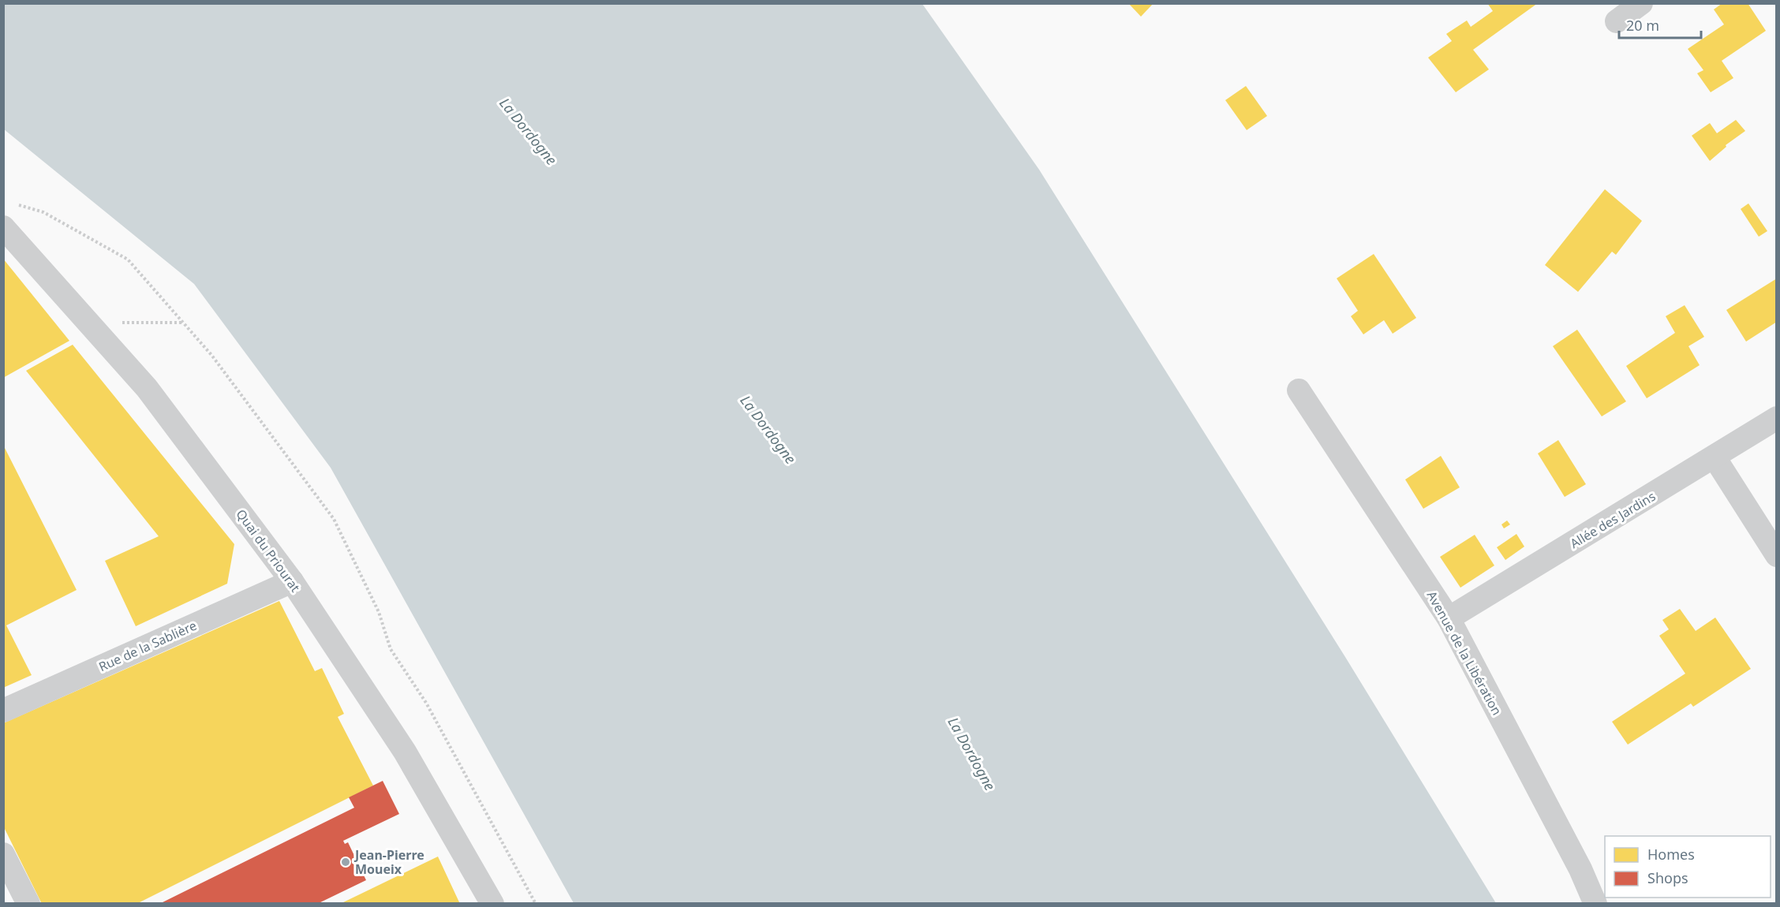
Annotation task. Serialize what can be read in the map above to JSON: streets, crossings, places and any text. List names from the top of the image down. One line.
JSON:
{"streets":{"street":["Allée des Jardins","Quai du Priourat","Rue de la Sablière","Avenue de la Libération"]},"crossings":[["Allée des Jardins","Avenue de la Libération"],["Quai du Priourat","Rue de la Sablière"]],"water":["La Dordogne"],"places":["Jean-Pierre Moueix"],"legend":["Homes","Shops"],"scale_bar":"20 m"}
